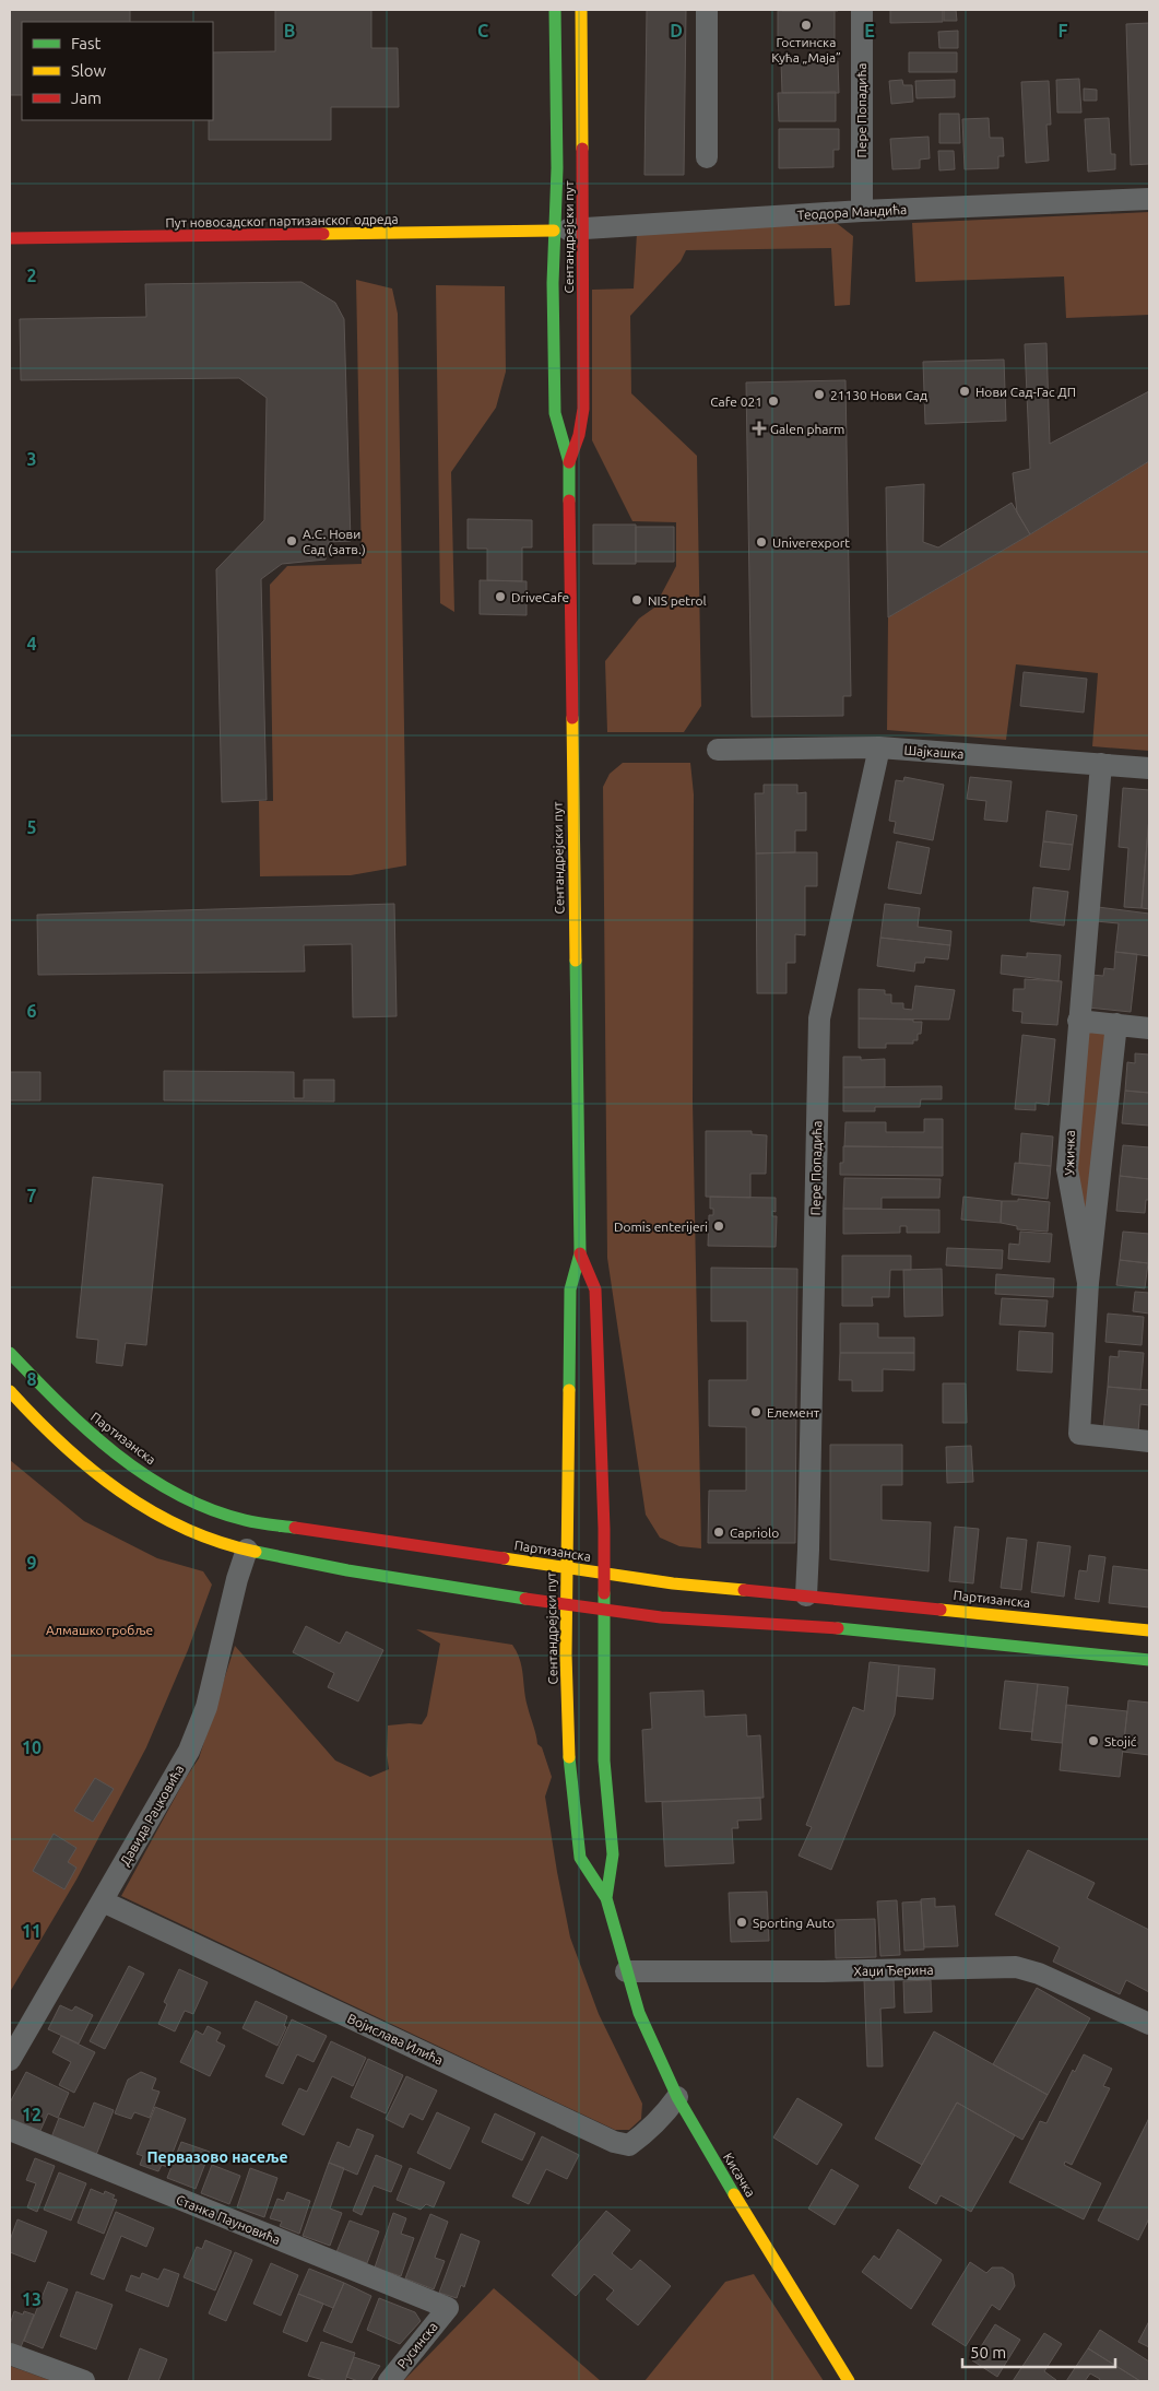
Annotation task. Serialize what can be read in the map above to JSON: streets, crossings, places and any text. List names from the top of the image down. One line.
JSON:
{"streets":{"main road":["Пут новосадског партизанског одреда","Сентандрејски пут","Партизанска","Кисачка"],"street":["Пере Попадића","Теодора Мандића","Шајкашка","Ужичка","Давида Рацковића","Хаџи Ђерина","Војислава Илића","Станка Пауновића","Русинска"]},"crossings":[["Пере Попадића","Теодора Мандића"],["Пере Попадића","Шајкашка"],["Пере Попадића","Партизанска"],["Теодора Мандића","Пут новосадског партизанског одреда"],["Теодора Мандића","Сентандрејски пут"],["Пут новосадског партизанског одреда","Сентандрејски пут"],["Сентандрејски пут","Партизанска"],["Сентандрејски пут","Хаџи Ђерина"],["Сентандрејски пут","Кисачка"],["Шајкашка","Ужичка"],["Давида Рацковића","Војислава Илића"],["Хаџи Ђерина","Кисачка"],["Војислава Илића","Кисачка"],["Станка Пауновића","Русинска"]],"districts":["Первазово насеље"],"parks":["Алмашко гробље"],"places":{"other":["Гостинска Кућа „Маја”","Нови Сад-Гас ДП","21130 Нови Сад","Cafe 021","А.С. Нови Сад (затв.)","Univerexport","DriveCafe","NIS petrol","Domis enterijeri","Елемент","Capriolo","Stojić","Sporting Auto"],"health":["Galen pharm"]},"legend":["Fast","Slow","Jam"],"scale_bar":"50 m","grid":{"columns":["B","C","D","E","F"],"rows":["2","3","4","5","6","7","8","9","10","11","12","13"]}}
